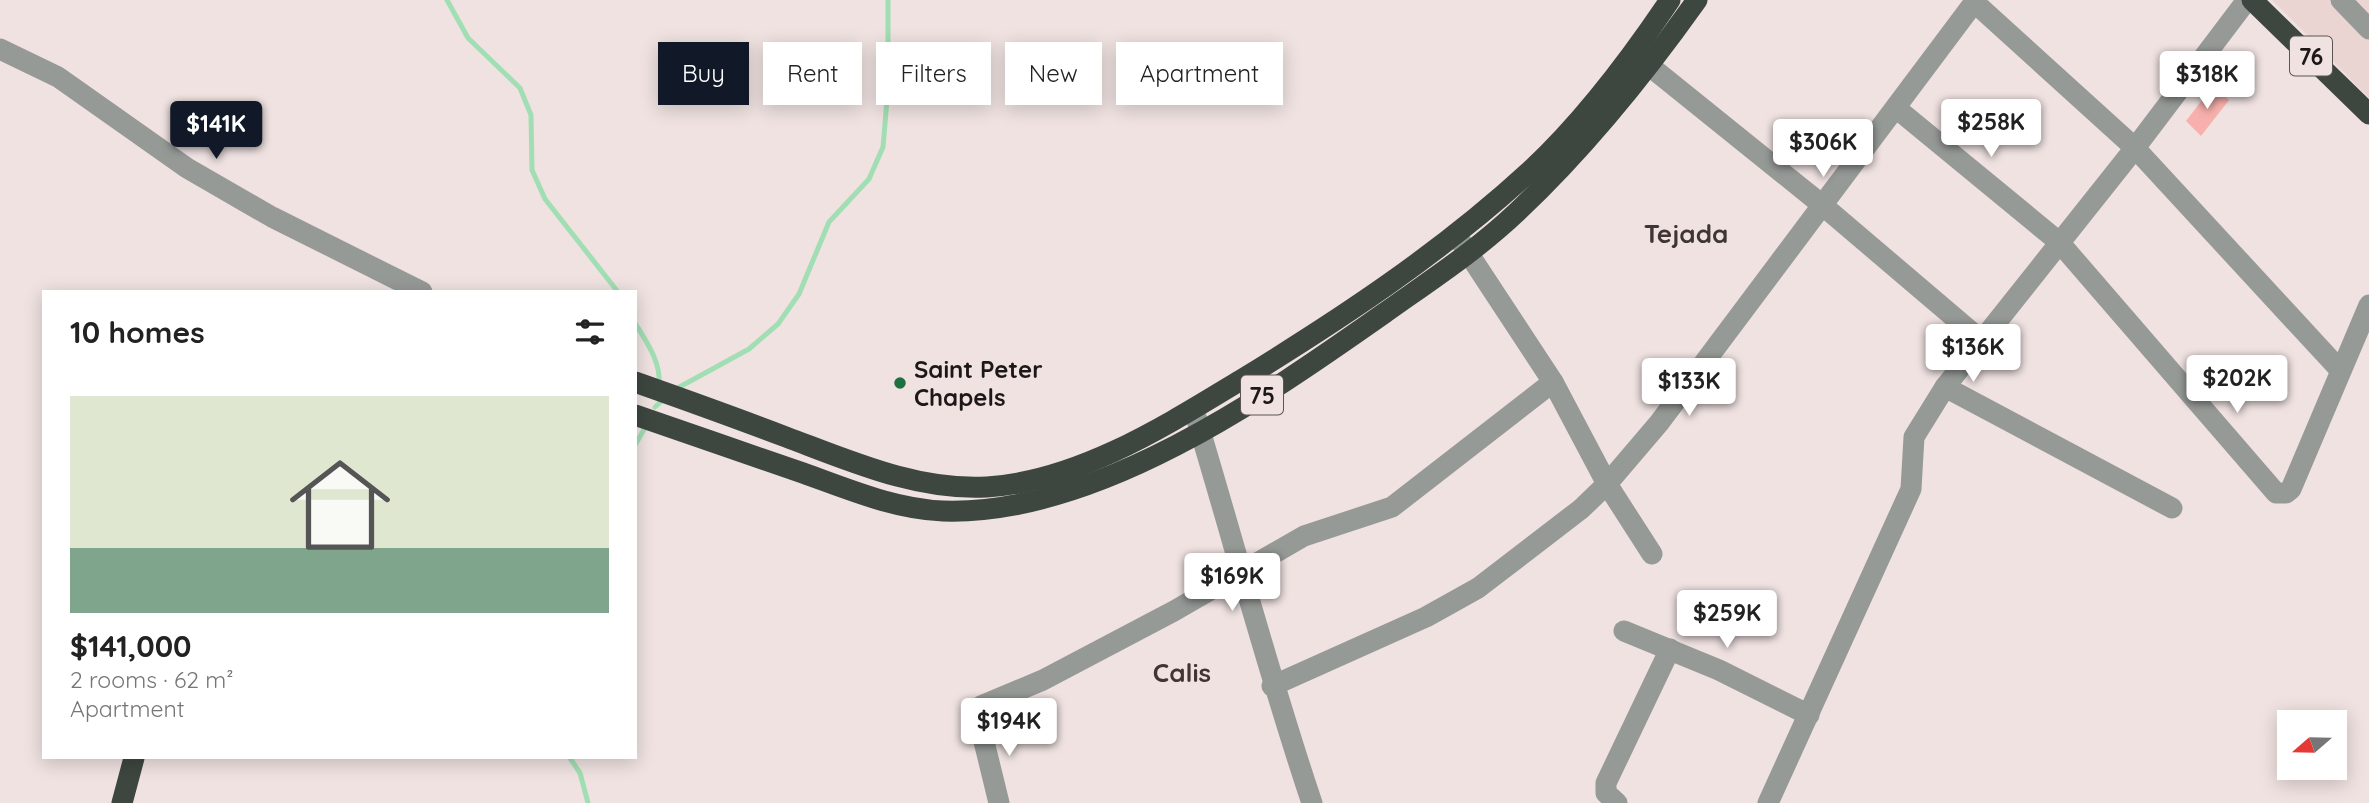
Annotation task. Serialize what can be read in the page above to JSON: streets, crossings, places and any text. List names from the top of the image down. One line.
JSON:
{"streets":{"highway":["76","75"]},"districts":["Tejada","Calis"],"places":["Saint Peter Chapels"],"north":"left","page":{"chip":["Buy","Rent","Filters","New","Apartment"],"price":["$318K","$258K","$141K","$306K","$136K","$202K","$133K","$169K","$259K","$194K"],"heading":"10 homes","list":[{"name":"$141,000","note":"2 rooms · 62 m² · Apartment"}]}}
